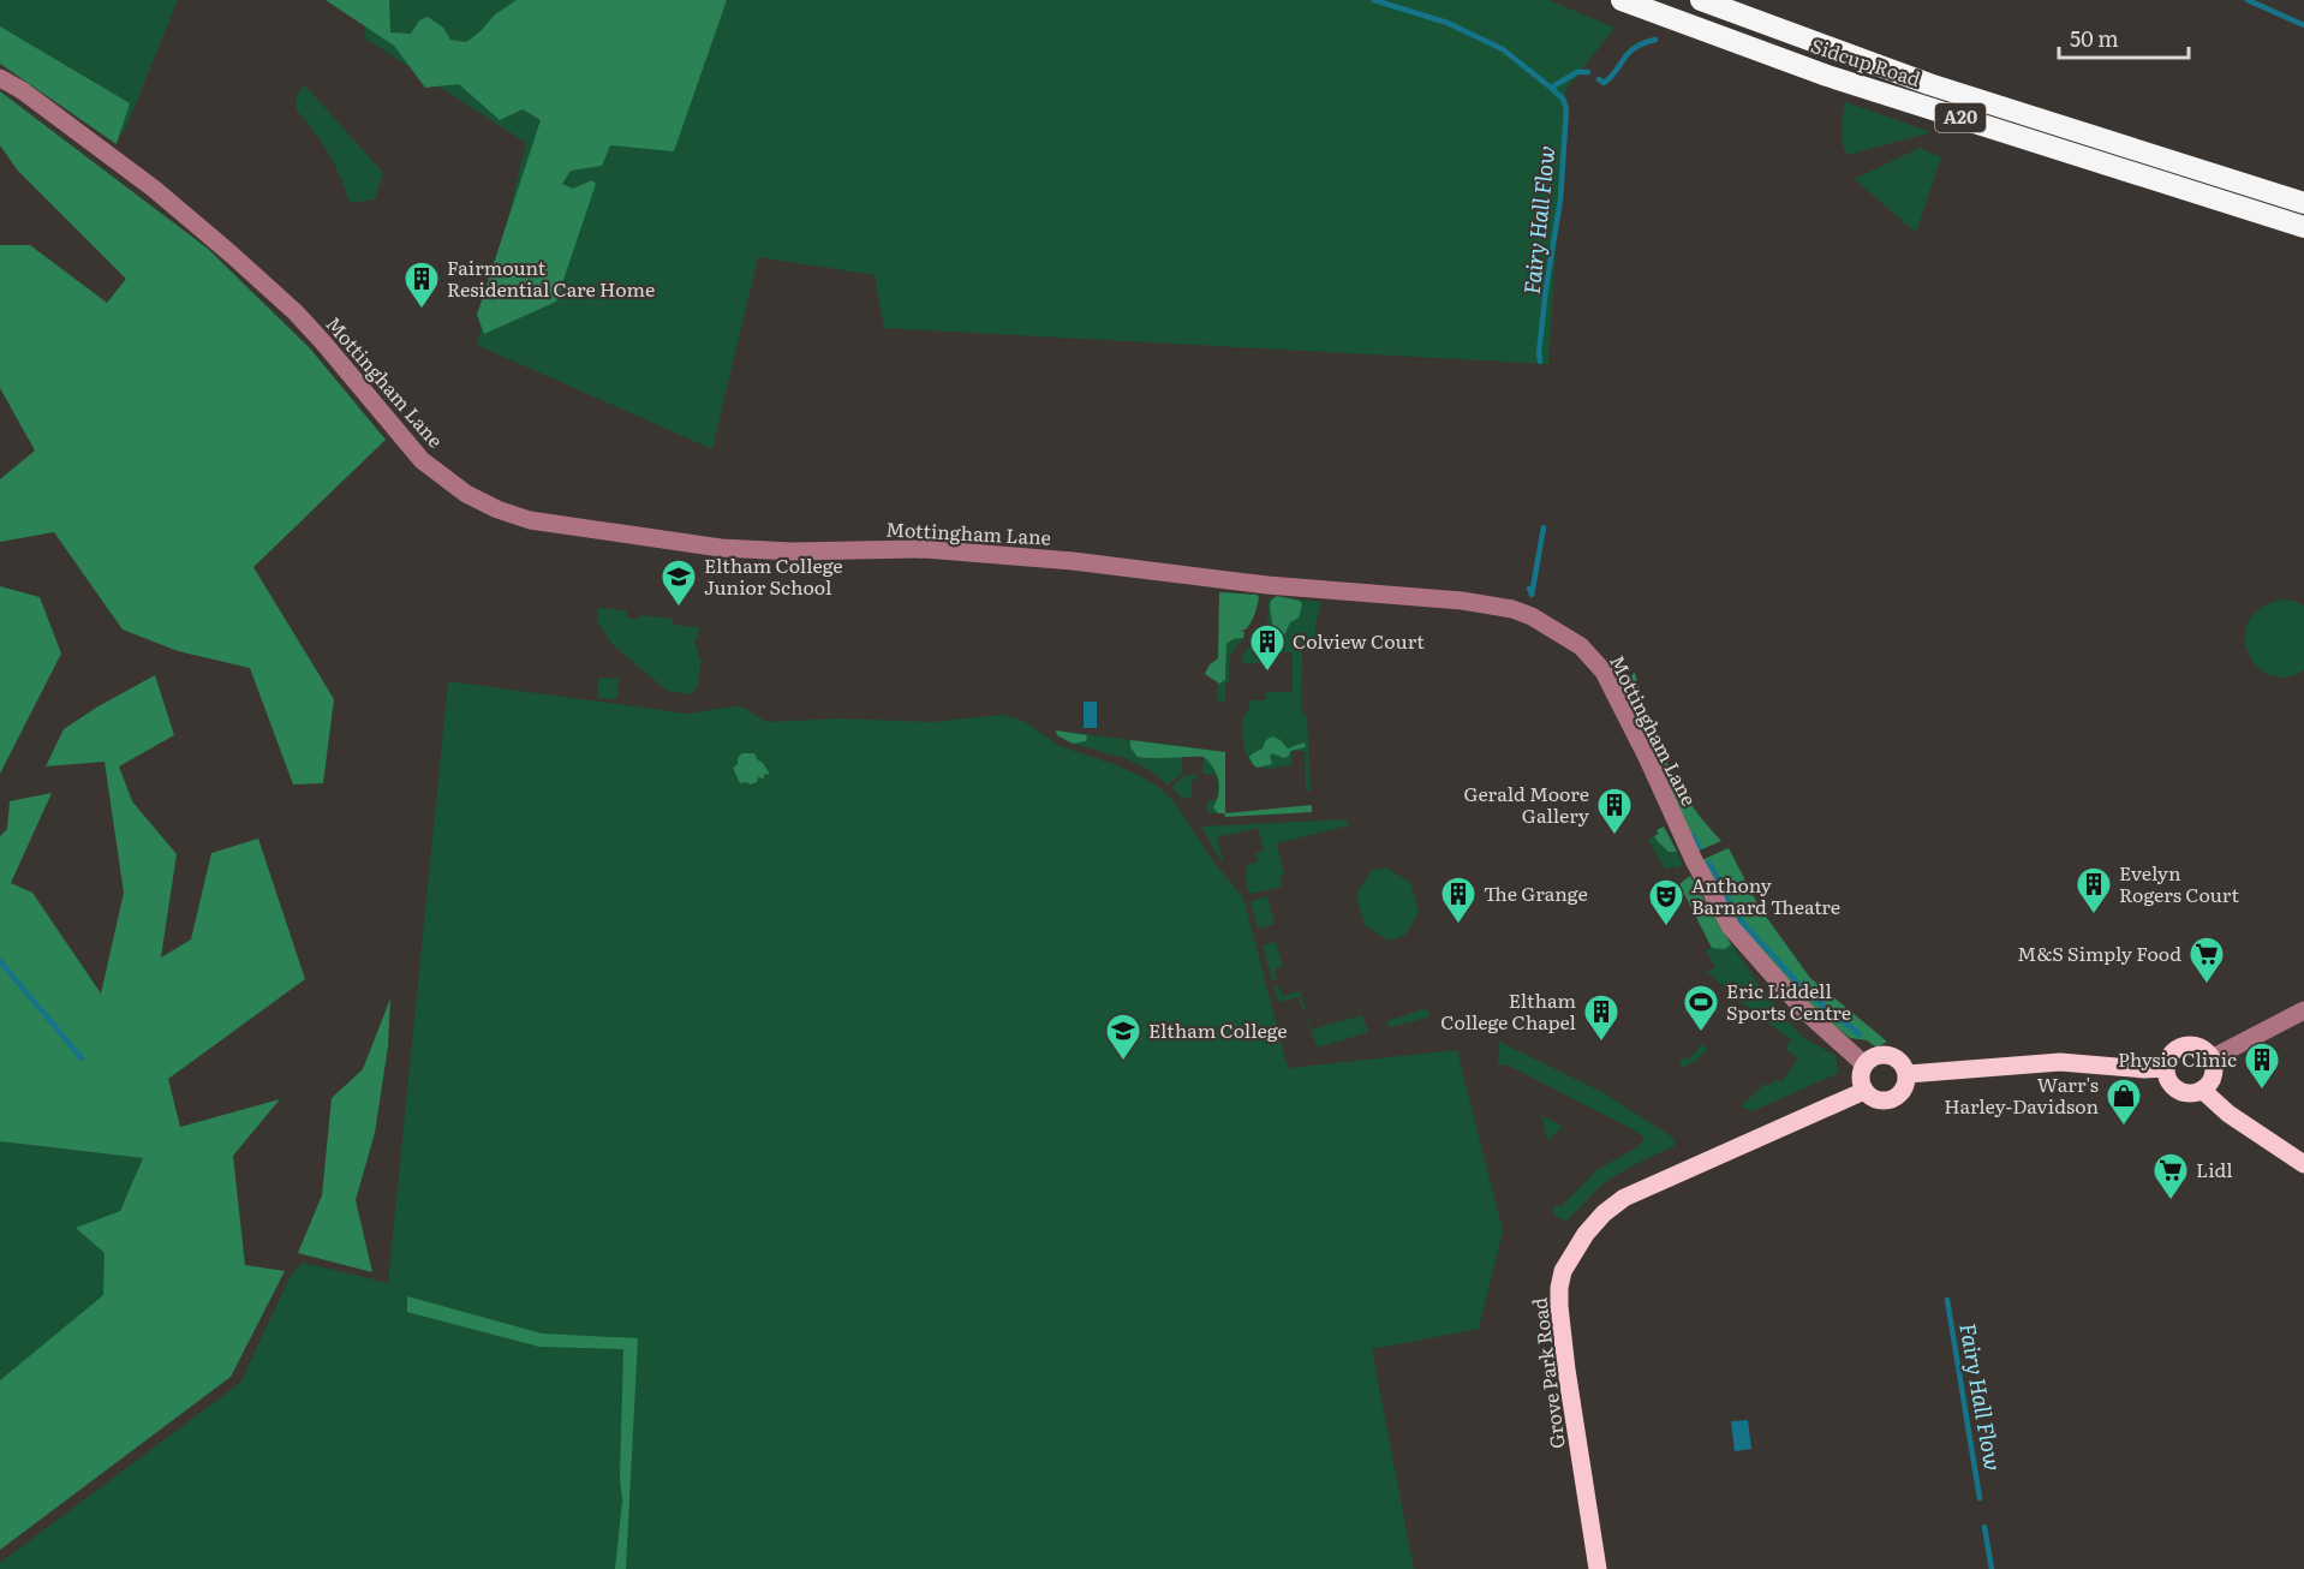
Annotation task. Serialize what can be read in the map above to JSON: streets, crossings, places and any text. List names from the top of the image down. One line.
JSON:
{"streets":{"highway":["Sidcup Road","A20"],"main road":["Grove Park Road"],"street":["Mottingham Lane"]},"crossings":[["Mottingham Lane","Grove Park Road"]],"water":["Fairy Hall Flow"],"places":{"building":["Fairmount Residential Care Home","Colview Court","Gerald Moore Gallery","Evelyn Rogers Court","The Grange","Eltham College Chapel","Physio Clinic"],"school or university":["Eltham College Junior School","Eltham College"],"theatre":["Anthony Barnard Theatre"],"supermarket":["M&S Simply Food","Lidl"],"sports":["Eric Liddell Sports Centre"],"shop":["Warr's Harley-Davidson"]},"scale_bar":"50 m"}
